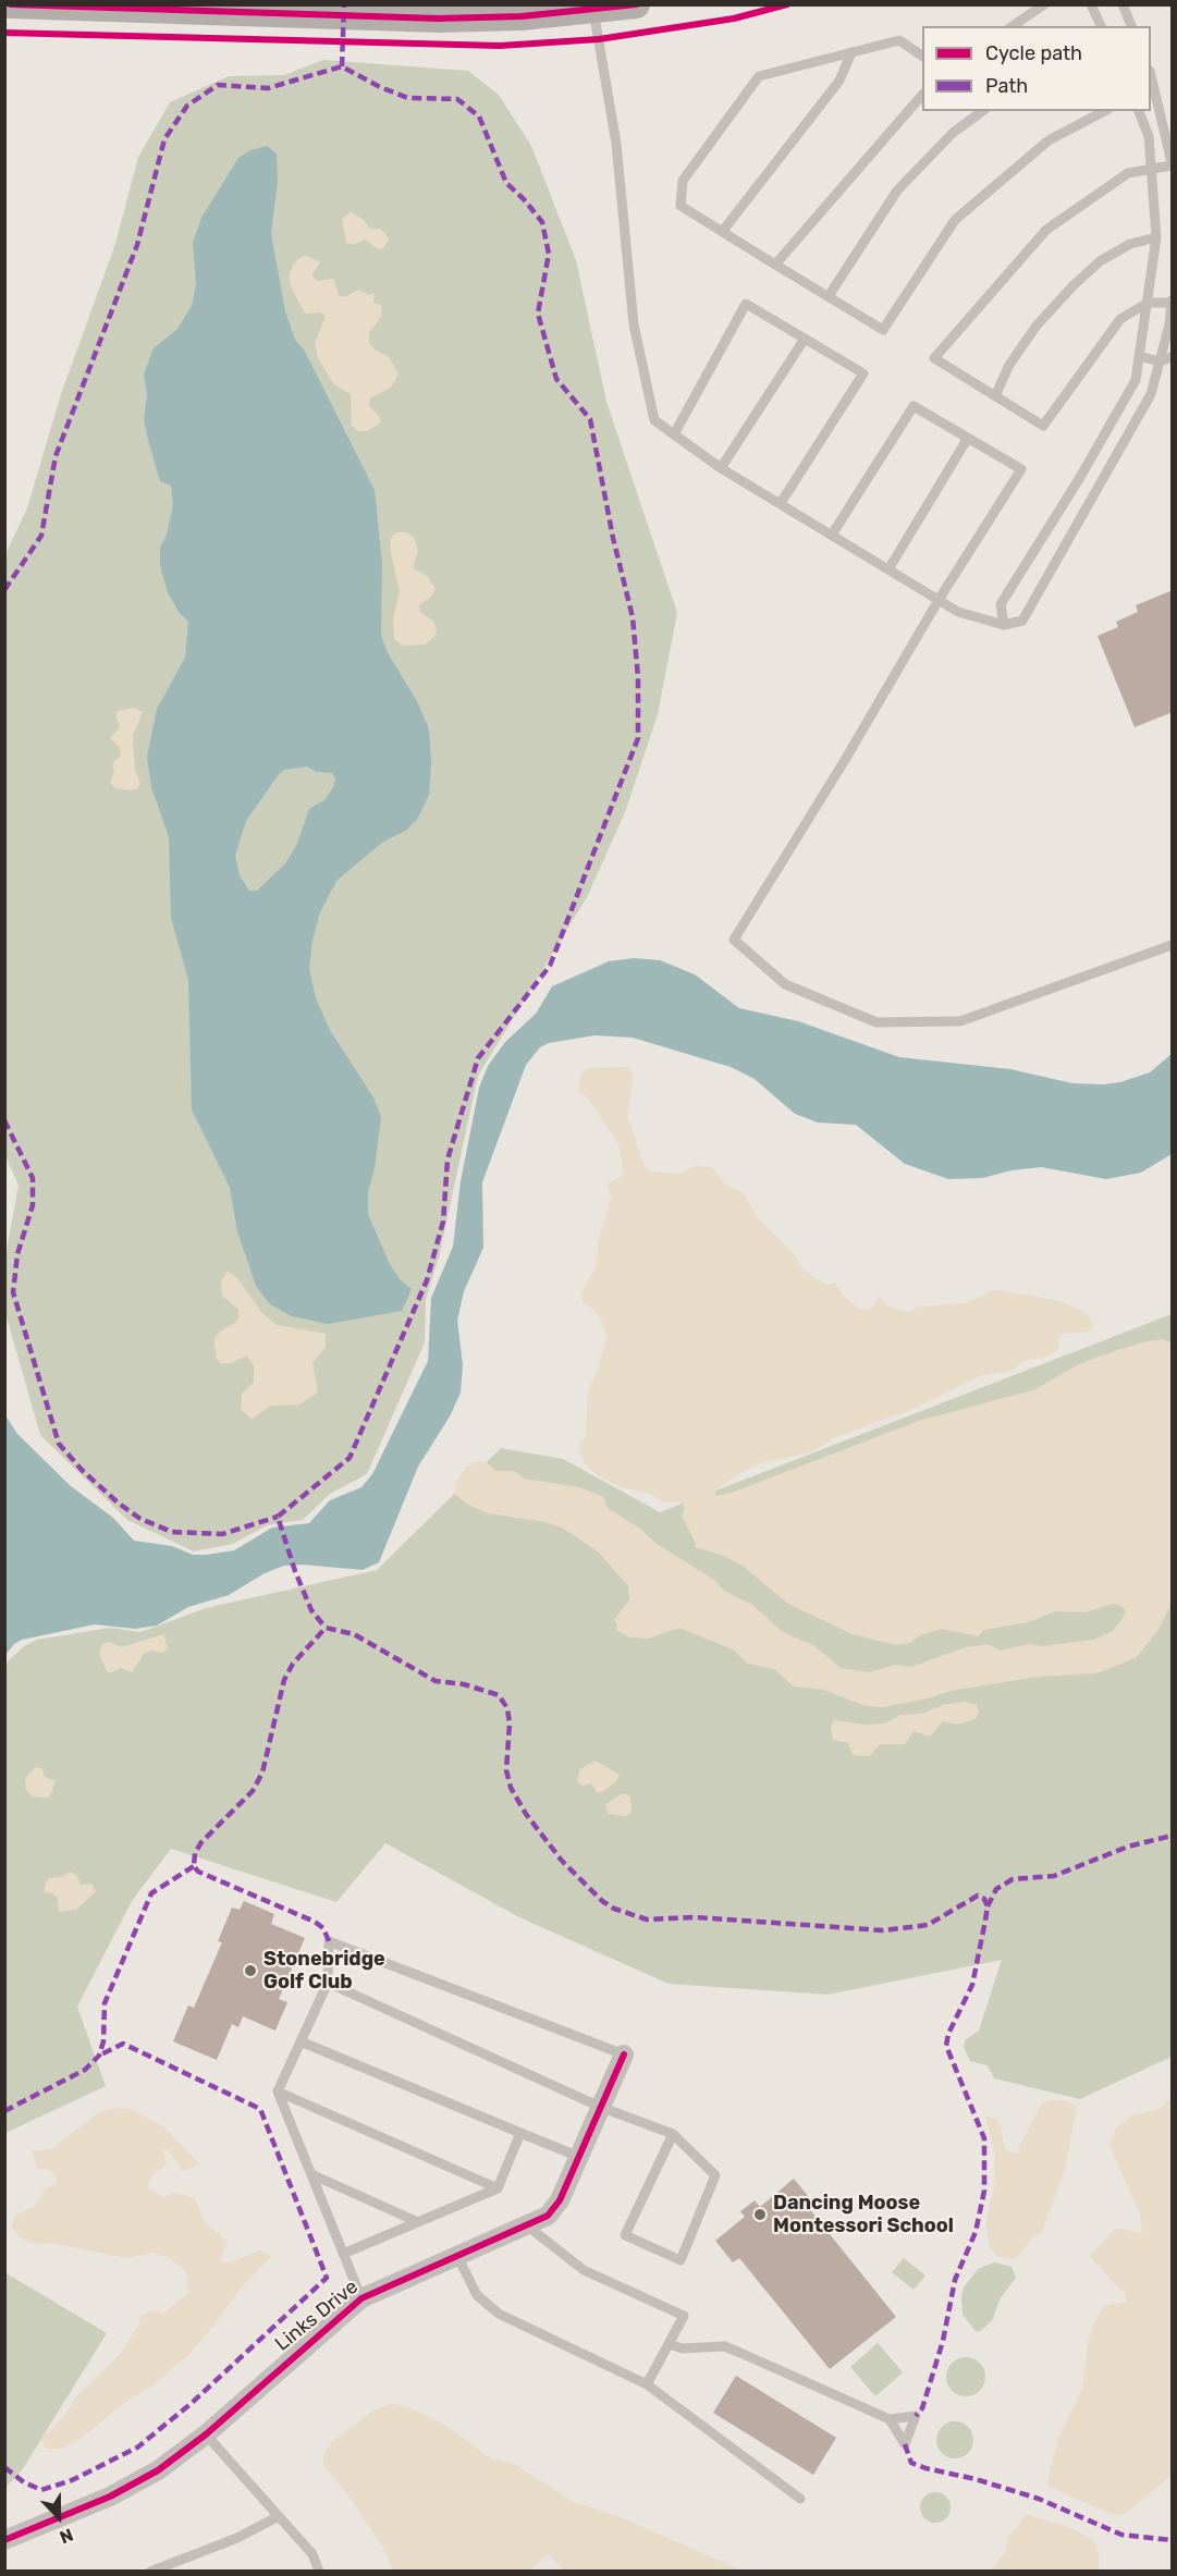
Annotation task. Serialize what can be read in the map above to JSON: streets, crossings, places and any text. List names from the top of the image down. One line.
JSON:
{"streets":{"street":["Links Drive"]},"places":["Stonebridge Golf Club","Dancing Moose Montessori School"],"legend":["Cycle path","Path"],"north":"bottom"}
